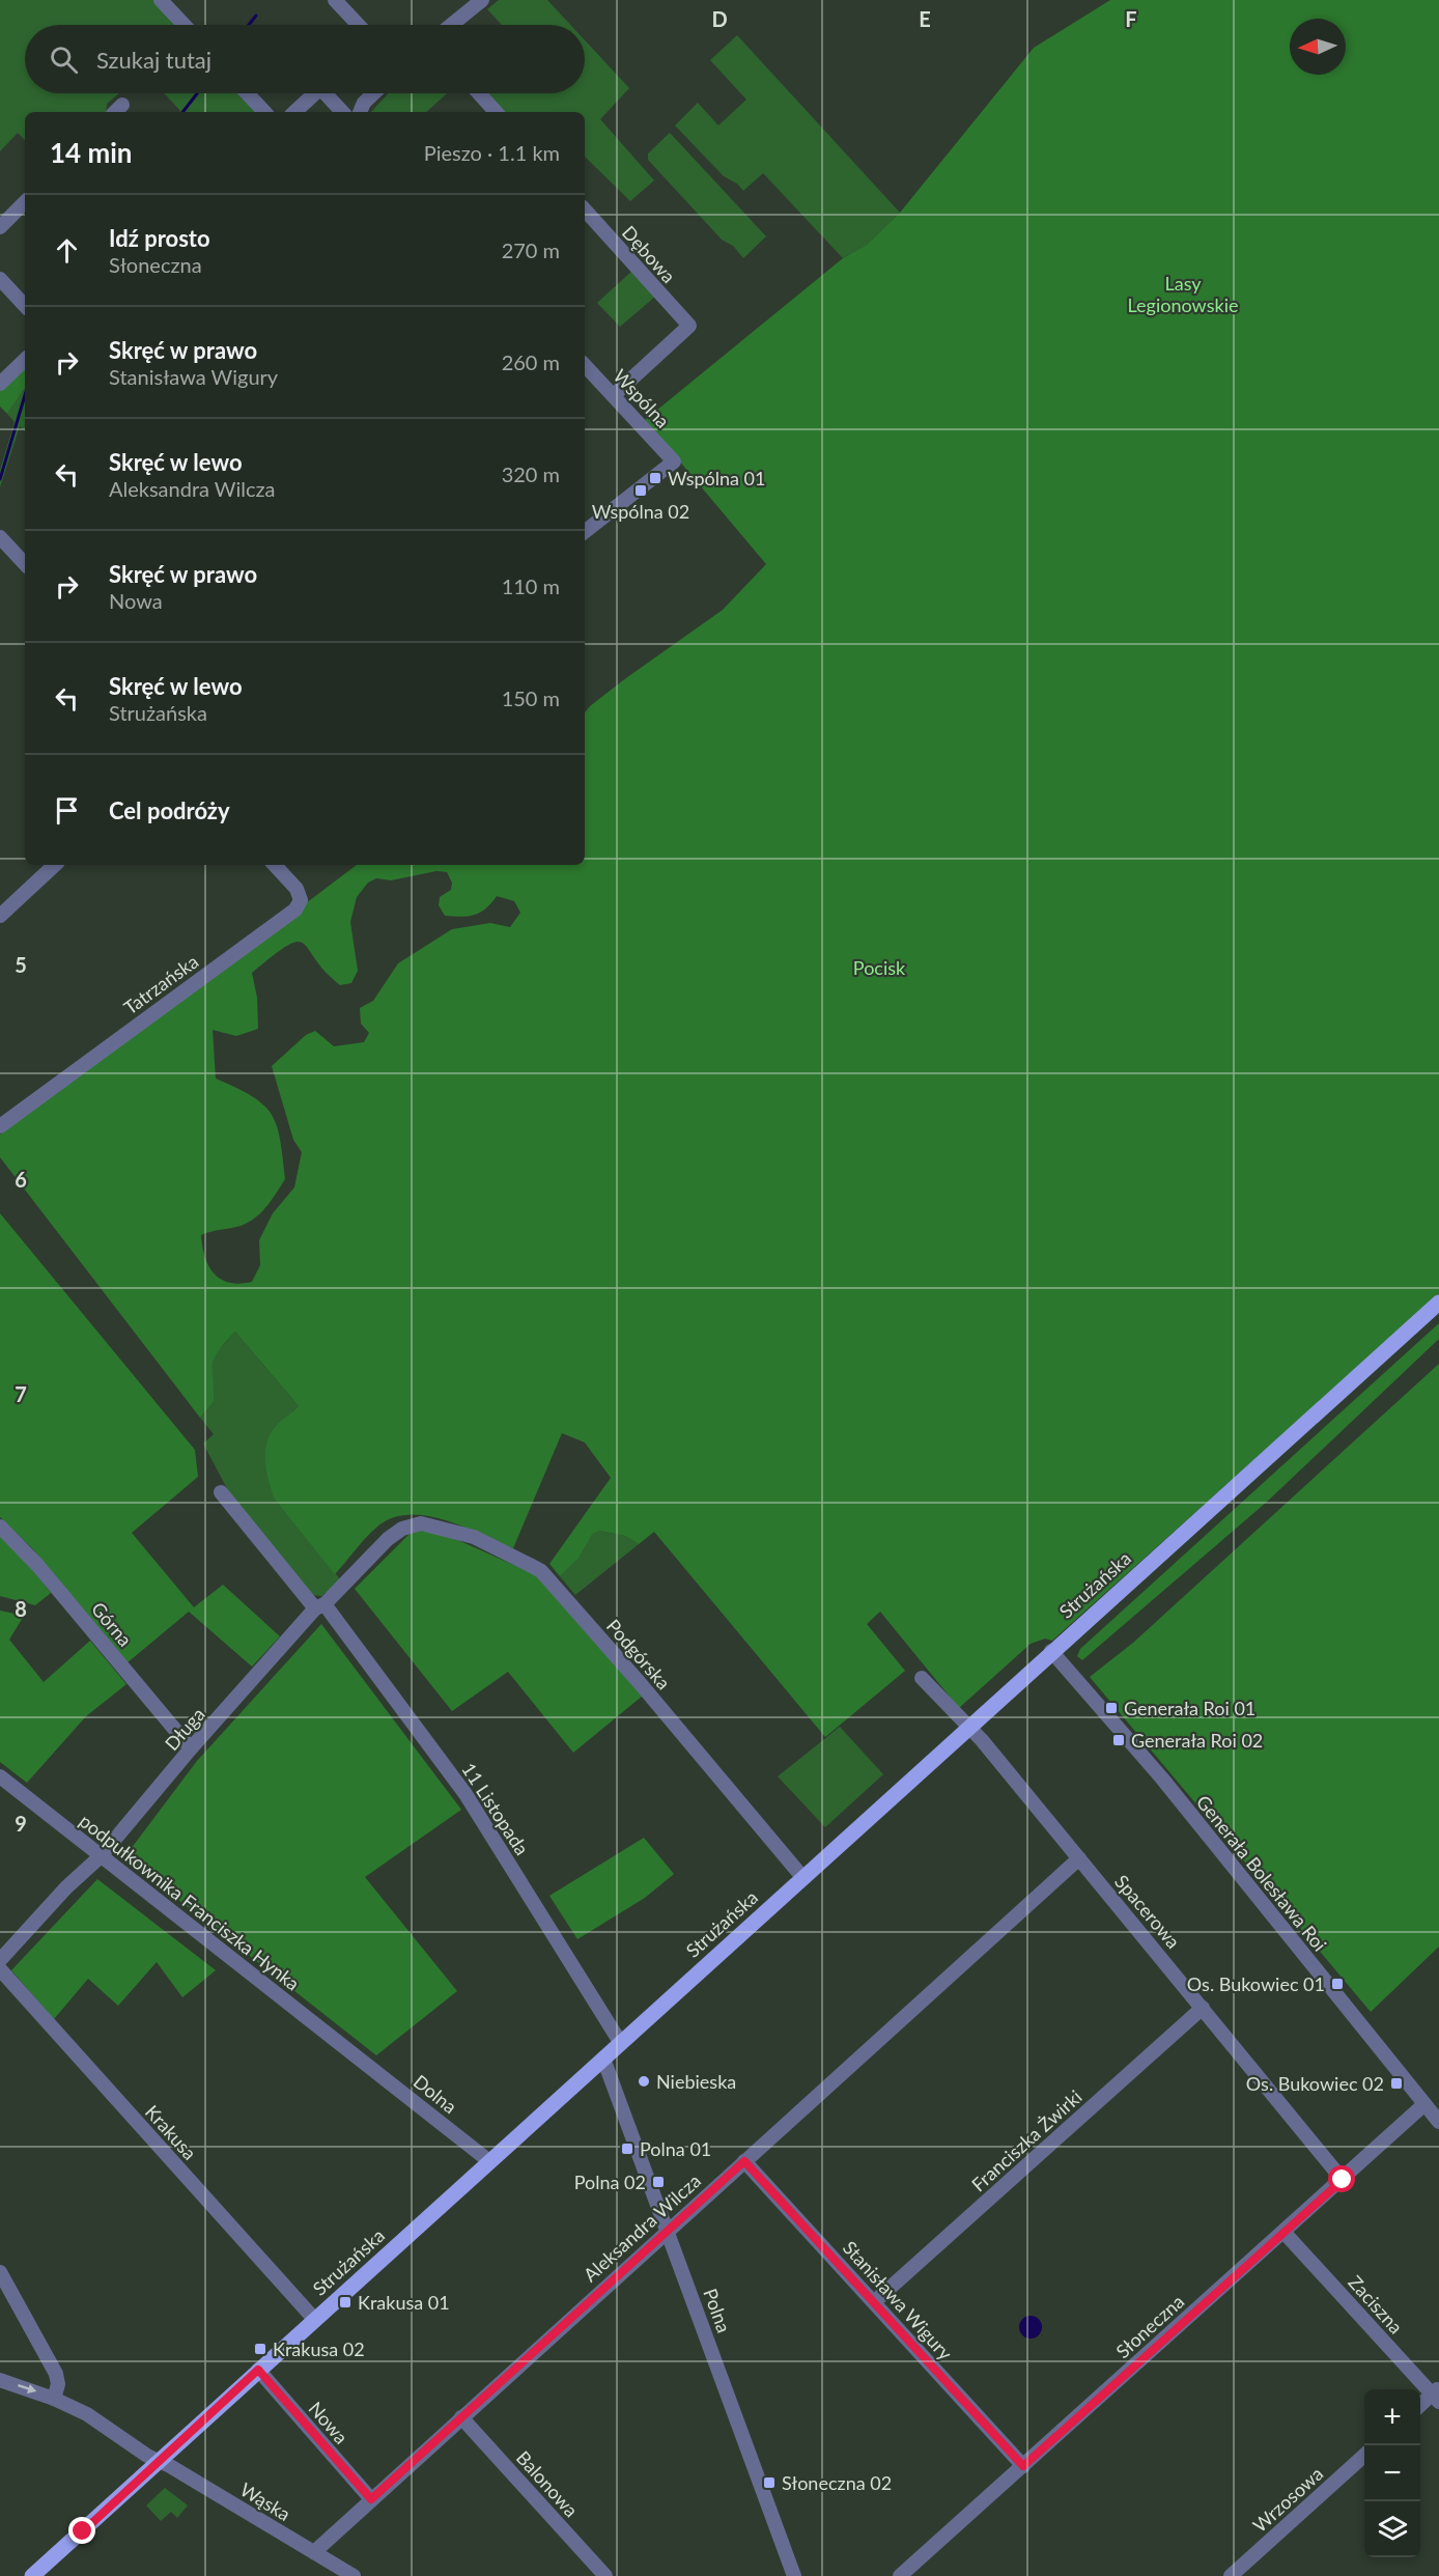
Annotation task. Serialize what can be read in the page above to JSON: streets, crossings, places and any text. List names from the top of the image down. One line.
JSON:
{"streets":{"main road":["Strużańska"],"street":["Dębowa","Wspólna","Tatrzańska","Górna","Podgórska","Długa","11 Listopada","Generała Bolesława Roi","podpułkownika Franciszka Hynka","Spacerowa","Dolna","Krakusa","Franciszka Żwirki","Aleksandra Wilcza","Stanisława Wigury","Zaciszna","Polna","Słoneczna","Nowa","Balonowa","Wrzosowa","Wąska"]},"crossings":[["Dębowa","Wspólna"],["Strużańska","Podgórska"],["Strużańska","11 Listopada"],["Strużańska","Generała Bolesława Roi"],["Strużańska","Spacerowa"],["Strużańska","Dolna"],["Strużańska","Krakusa"],["Strużańska","Polna"],["Strużańska","Nowa"],["Strużańska","Wąska"],["Górna","Długa"],["Podgórska","Długa"],["Długa","11 Listopada"],["Długa","podpułkownika Franciszka Hynka"],["Generała Bolesława Roi","Słoneczna"],["podpułkownika Franciszka Hynka","Dolna"],["Spacerowa","Franciszka Żwirki"],["Spacerowa","Aleksandra Wilcza"],["Spacerowa","Słoneczna"],["Franciszka Żwirki","Stanisława Wigury"],["Aleksandra Wilcza","Stanisława Wigury"],["Aleksandra Wilcza","Polna"],["Aleksandra Wilcza","Nowa"],["Aleksandra Wilcza","Balonowa"],["Aleksandra Wilcza","Wąska"],["Stanisława Wigury","Słoneczna"],["Zaciszna","Słoneczna"]],"parks":["Lasy Legionowskie","Pocisk"],"places":{"transit":["Wspólna 01","Wspólna 02","Generała Roi 01","Generała Roi 02","Os. Bukowiec 01","Os. Bukowiec 02","Polna 01","Polna 02","Krakusa 01","Krakusa 02","Słoneczna 02"],"other":["Niebieska"]},"north":"left","page":{"search":"Szukaj tutaj","heading":["14 min","Pieszo · 1.1 km"],"list":[["Idź prosto","Słoneczna","270 m"],["Skręć w prawo","Stanisława Wigury","260 m"],["Skręć w lewo","Aleksandra Wilcza","320 m"],["Skręć w prawo","Nowa","110 m"],["Skręć w lewo","Strużańska","150 m"],"Cel podróży"],"map_buttons":["+","−"]},"grid":{"columns":["D","E","F"],"rows":["5","6","7","8","9"]}}
